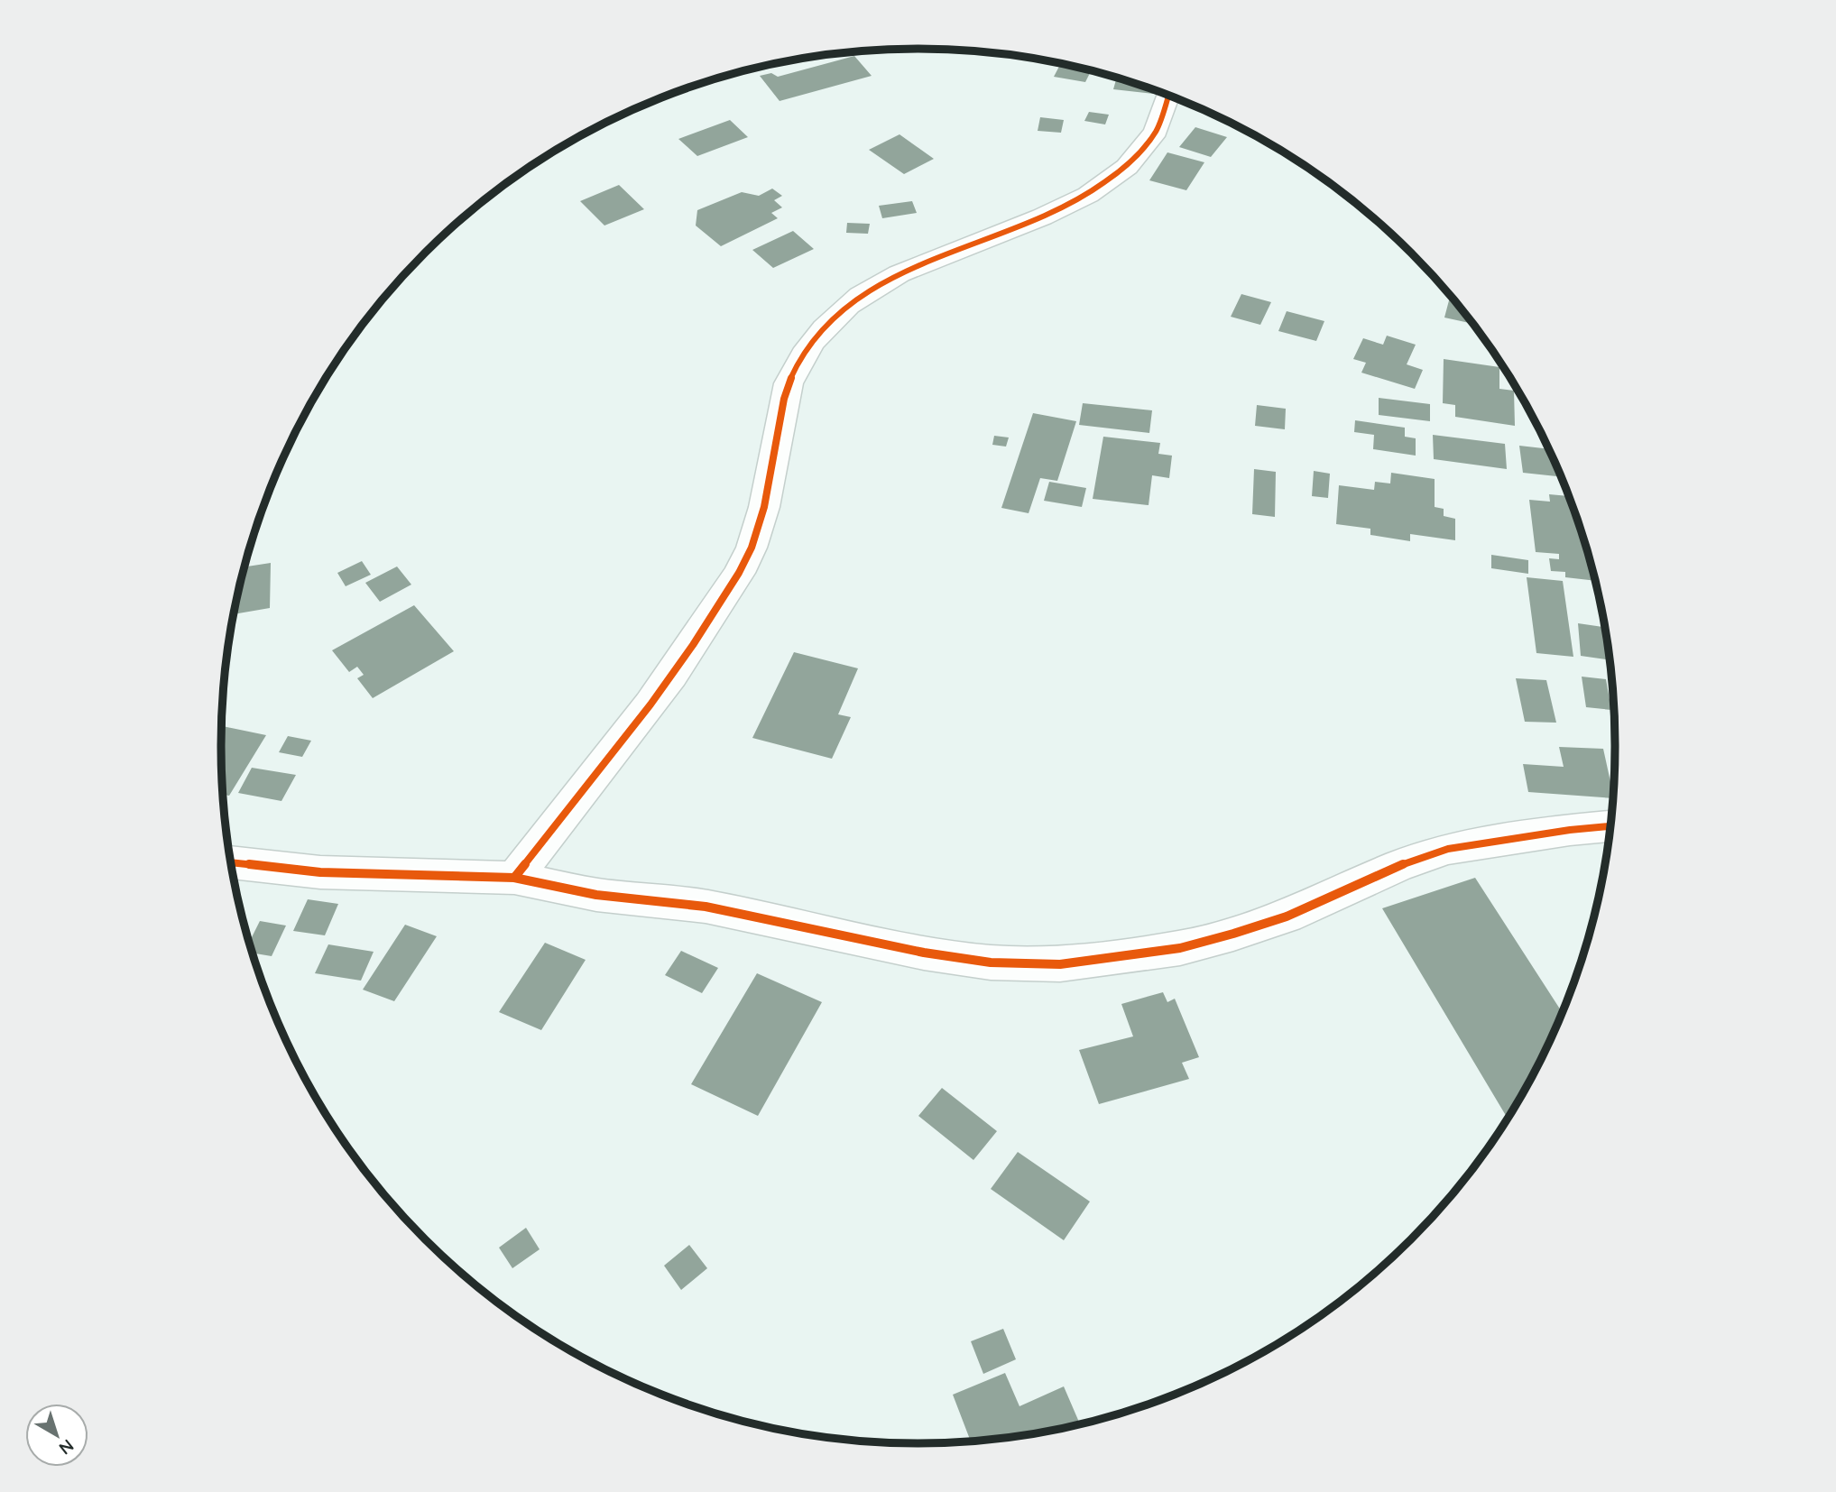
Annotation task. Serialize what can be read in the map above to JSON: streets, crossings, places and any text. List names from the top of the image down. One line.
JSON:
{"north":"bottom right"}
